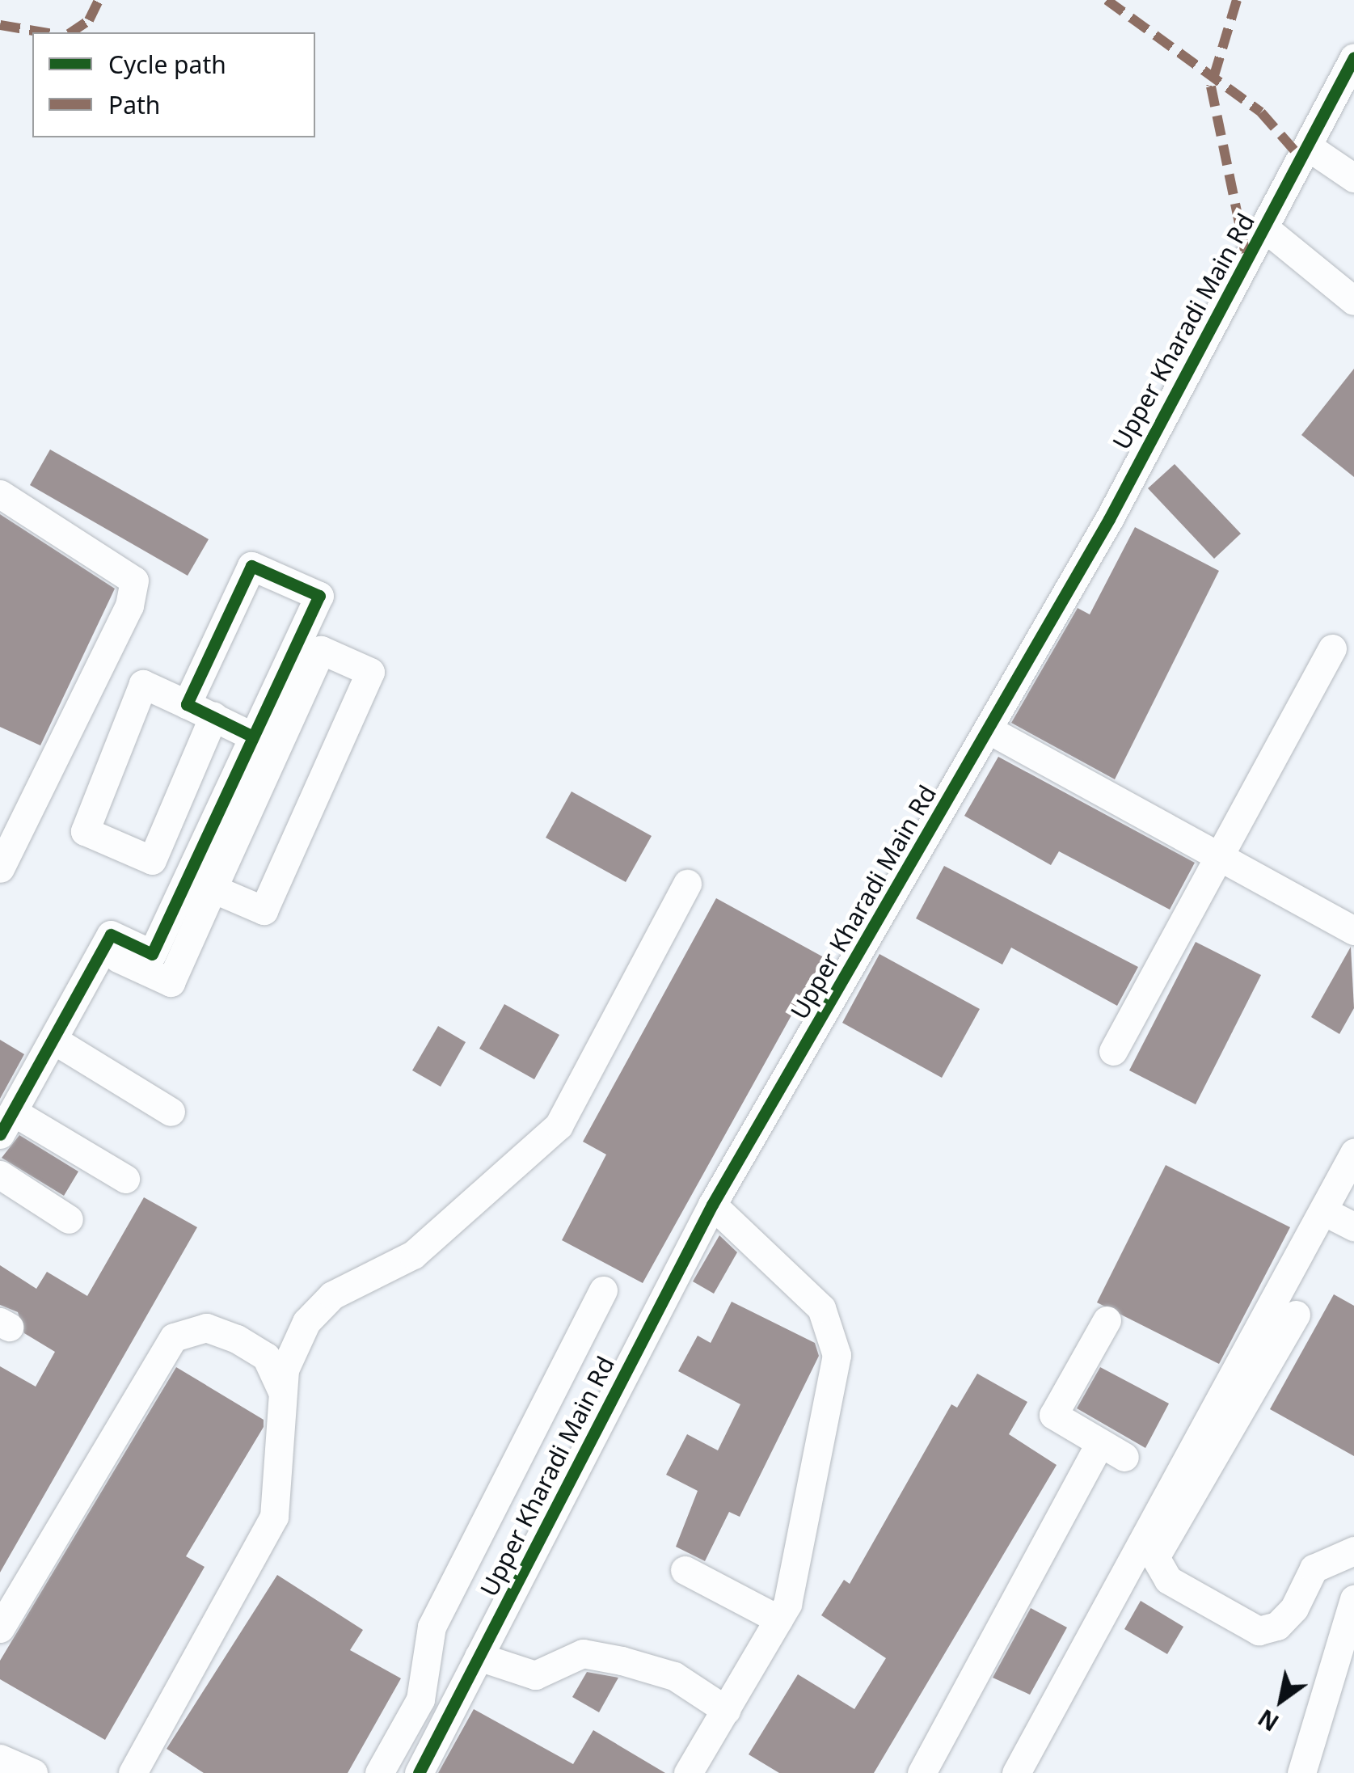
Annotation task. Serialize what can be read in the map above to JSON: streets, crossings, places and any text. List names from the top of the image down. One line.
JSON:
{"streets":{"street":["Upper Kharadi Main Rd"]},"legend":["Cycle path","Path"],"north":"bottom left"}
